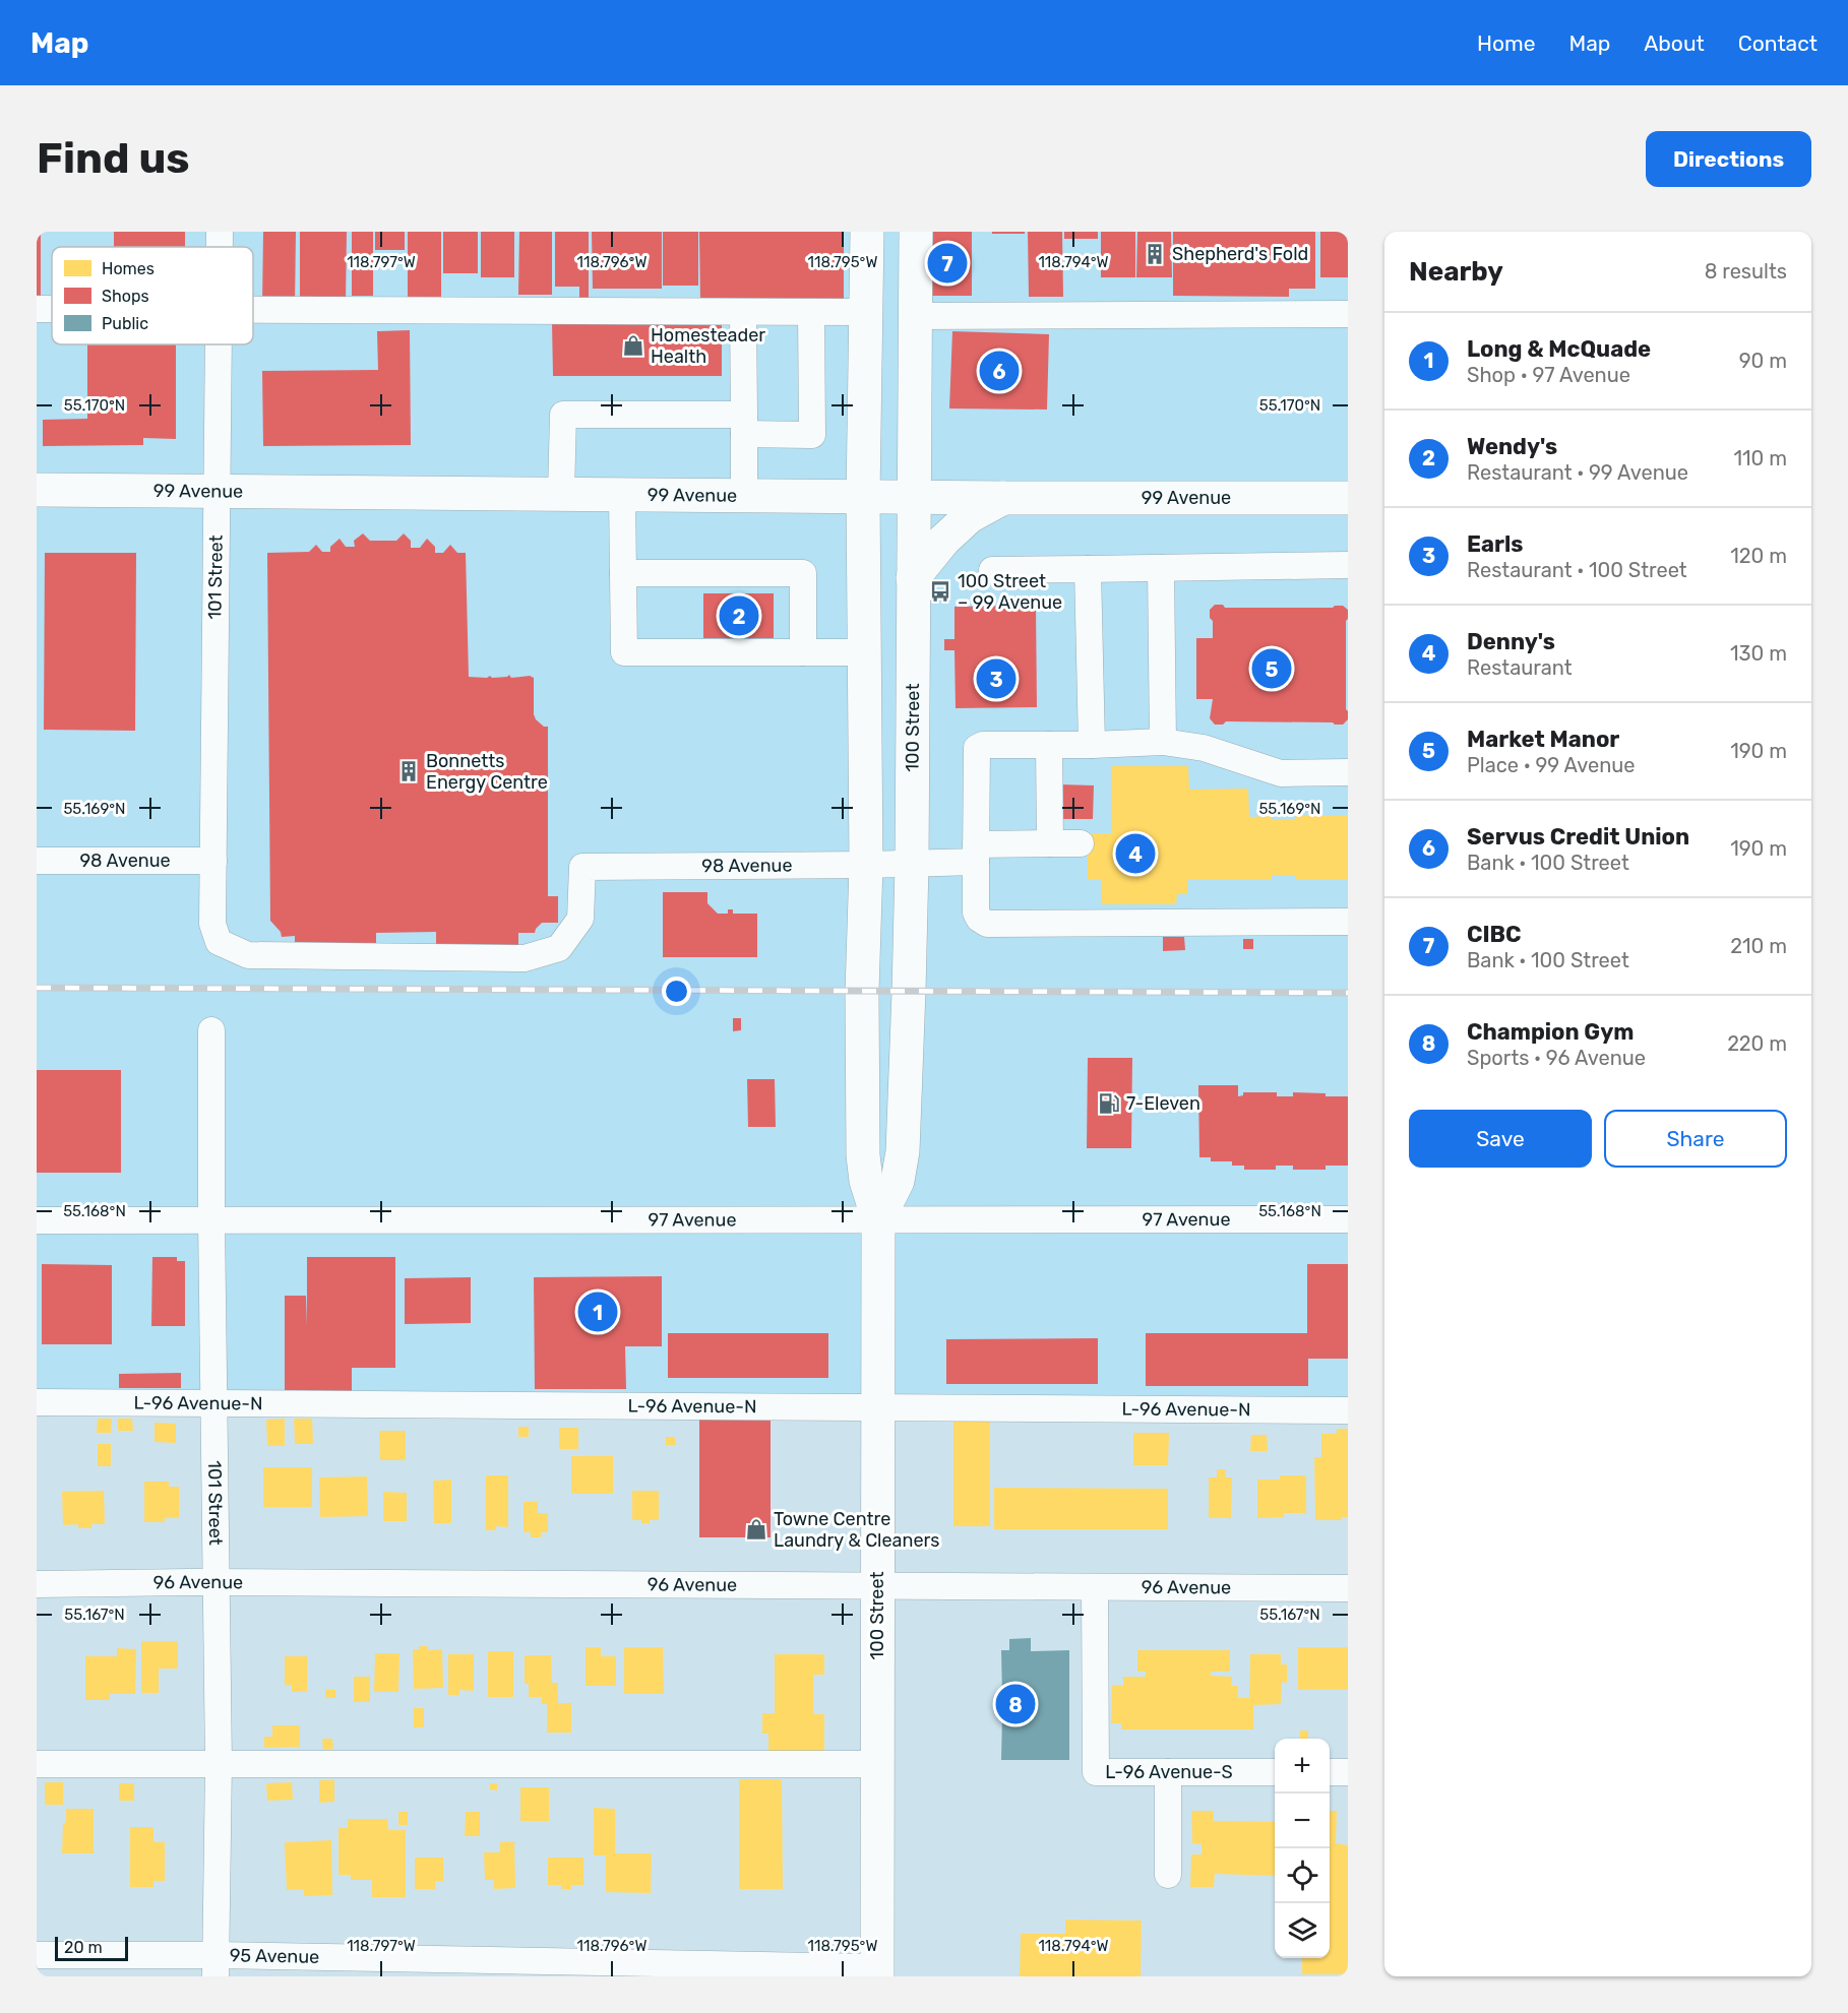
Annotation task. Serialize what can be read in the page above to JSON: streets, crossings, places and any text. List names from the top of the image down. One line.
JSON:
{"streets":{"main road":["99 Avenue","100 Street"],"street":["101 Street","98 Avenue","97 Avenue","L-96 Avenue-N","96 Avenue","L-96 Avenue-S","95 Avenue"]},"crossings":[["99 Avenue","101 Street"],["99 Avenue","100 Street"],["101 Street","98 Avenue"],["101 Street","97 Avenue"],["101 Street","L-96 Avenue-N"],["101 Street","96 Avenue"],["101 Street","95 Avenue"],["100 Street","98 Avenue"],["100 Street","97 Avenue"],["100 Street","L-96 Avenue-N"],["100 Street","96 Avenue"],["100 Street","95 Avenue"],["96 Avenue","L-96 Avenue-S"]],"places":{"building":["Shepherd's Fold","Bonnetts Energy Centre"],"shop":["Homesteader Health","Towne Centre Laundry & Cleaners"],"bus stop":["100 Street – 99 Avenue"],"fuel station":["7-Eleven"]},"legend":["Homes","Shops","Public"],"scale_bar":"20 m","page":{"header":"Map","nav":["Home","Map","About","Contact"],"buttons":["Directions",["Save","Share"]],"title":"Find us","heading":["Nearby","8 results"],"pins":["7","6","2","5","3","4","1","8"],"list":[{"mark":"1","name":"Long & McQuade","note":"Shop · 97 Avenue","value":"90 m"},{"mark":"2","name":"Wendy's","note":"Restaurant · 99 Avenue","value":"110 m"},{"mark":"3","name":"Earls","note":"Restaurant · 100 Street","value":"120 m"},{"mark":"4","name":"Denny's","note":"Restaurant","value":"130 m"},{"mark":"5","name":"Market Manor","note":"Place · 99 Avenue","value":"190 m"},{"mark":"6","name":"Servus Credit Union","note":"Bank · 100 Street","value":"190 m"},{"mark":"7","name":"CIBC","note":"Bank · 100 Street","value":"210 m"},{"mark":"8","name":"Champion Gym","note":"Sports · 96 Avenue","value":"220 m"}],"map_buttons":["+","−"],"scale":"20 m"},"coordinates":["118.797°W","118.796°W","118.795°W","118.794°W","55.170°N","55.169°N","55.168°N","55.167°N"]}
